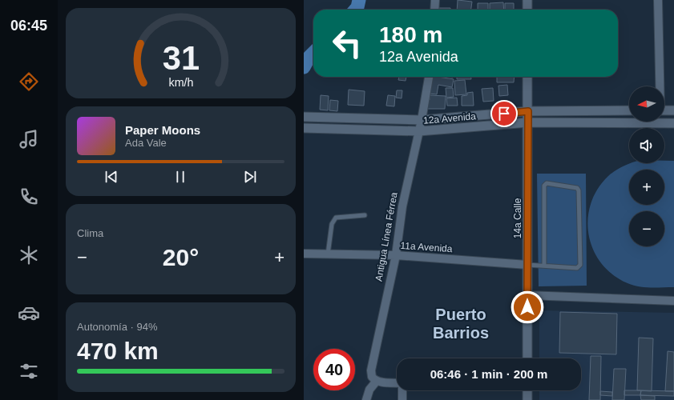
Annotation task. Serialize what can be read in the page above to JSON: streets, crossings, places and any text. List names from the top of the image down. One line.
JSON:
{"streets":{"main road":["12a Avenida","14a Calle"],"street":["Antigua Línea Férrea","11a Avenida"]},"crossings":[["12a Avenida","14a Calle"],["12a Avenida","Antigua Línea Férrea"],["14a Calle","11a Avenida"],["Antigua Línea Férrea","11a Avenida"]],"districts":["Puerto Barrios"],"north":"left","page":{"tabs":"06:45","turn":["180 m","12a Avenida"],"map_buttons":["+","−"],"song":["Paper Moons","Ada Vale"],"tile":["Clima",["Autonomía · 94%","470 km"]],"heat":["−","20°","+"],"limit":"40","trip":"06:46 · 1 min · 200 m","gauge":["31","km/h"]}}
